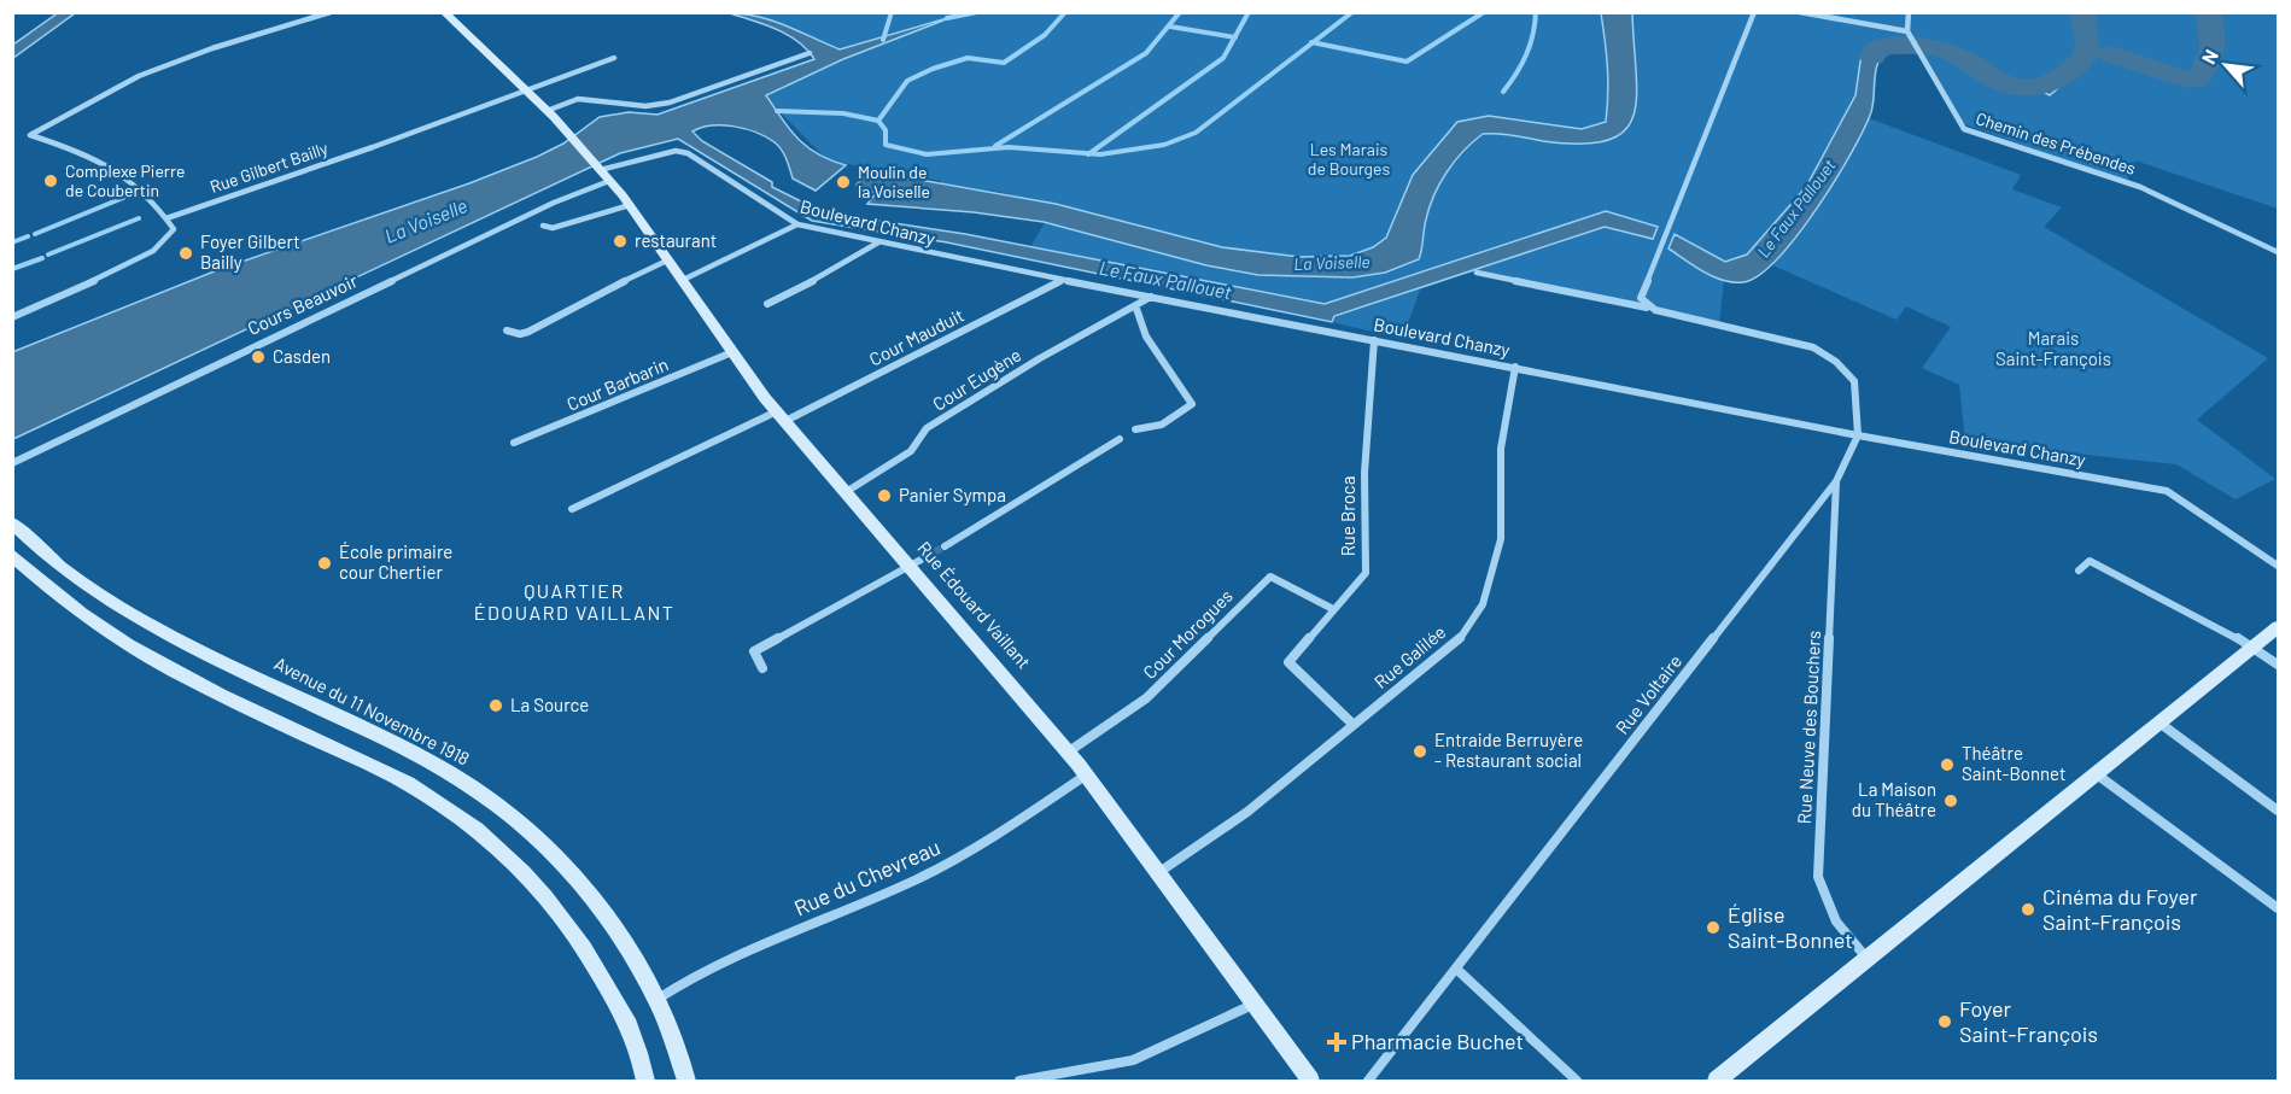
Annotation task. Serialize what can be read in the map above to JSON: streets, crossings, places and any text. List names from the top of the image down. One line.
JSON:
{"streets":{"main road":["Rue Édouard Vaillant","Avenue du 11 Novembre 1918"],"street":["Chemin des Prébendes","Rue Gilbert Bailly","Boulevard Chanzy","Cours Beauvoir","Cour Mauduit","Cour Eugène","Cour Barbarin","Rue Broca","Cour Morogues","Rue Galilée","Rue Voltaire","Rue Neuve des Bouchers","Rue du Chevreau"]},"crossings":[["Rue Gilbert Bailly","Rue Édouard Vaillant"],["Boulevard Chanzy","Cours Beauvoir"],["Boulevard Chanzy","Cour Mauduit"],["Boulevard Chanzy","Cour Eugène"],["Boulevard Chanzy","Rue Broca"],["Boulevard Chanzy","Rue Édouard Vaillant"],["Boulevard Chanzy","Rue Galilée"],["Boulevard Chanzy","Rue Voltaire"],["Cours Beauvoir","Rue Édouard Vaillant"],["Cour Mauduit","Rue Édouard Vaillant"],["Cour Eugène","Rue Édouard Vaillant"],["Cour Barbarin","Rue Édouard Vaillant"],["Rue Broca","Cour Morogues"],["Rue Broca","Rue Galilée"],["Rue Édouard Vaillant","Cour Morogues"],["Rue Édouard Vaillant","Rue Galilée"],["Rue Édouard Vaillant","Rue du Chevreau"],["Rue Voltaire","Rue Neuve des Bouchers"],["Avenue du 11 Novembre 1918","Rue du Chevreau"]],"districts":["QUARTIER ÉDOUARD VAILLANT"],"water":["Le Faux Pallouet","La Voiselle"],"parks":["Les Marais de Bourges","Marais Saint-François"],"places":{"other":["Complexe Pierre de Coubertin","Moulin de la Voiselle","restaurant","Foyer Gilbert Bailly","Casden","Panier Sympa","École primaire cour Chertier","La Source","Entraide Berruyère - Restaurant social","Théâtre Saint-Bonnet","La Maison du Théâtre","Cinéma du Foyer Saint-François","Église Saint-Bonnet","Foyer Saint-François"],"health":["Pharmacie Buchet"]},"north":"top left"}
